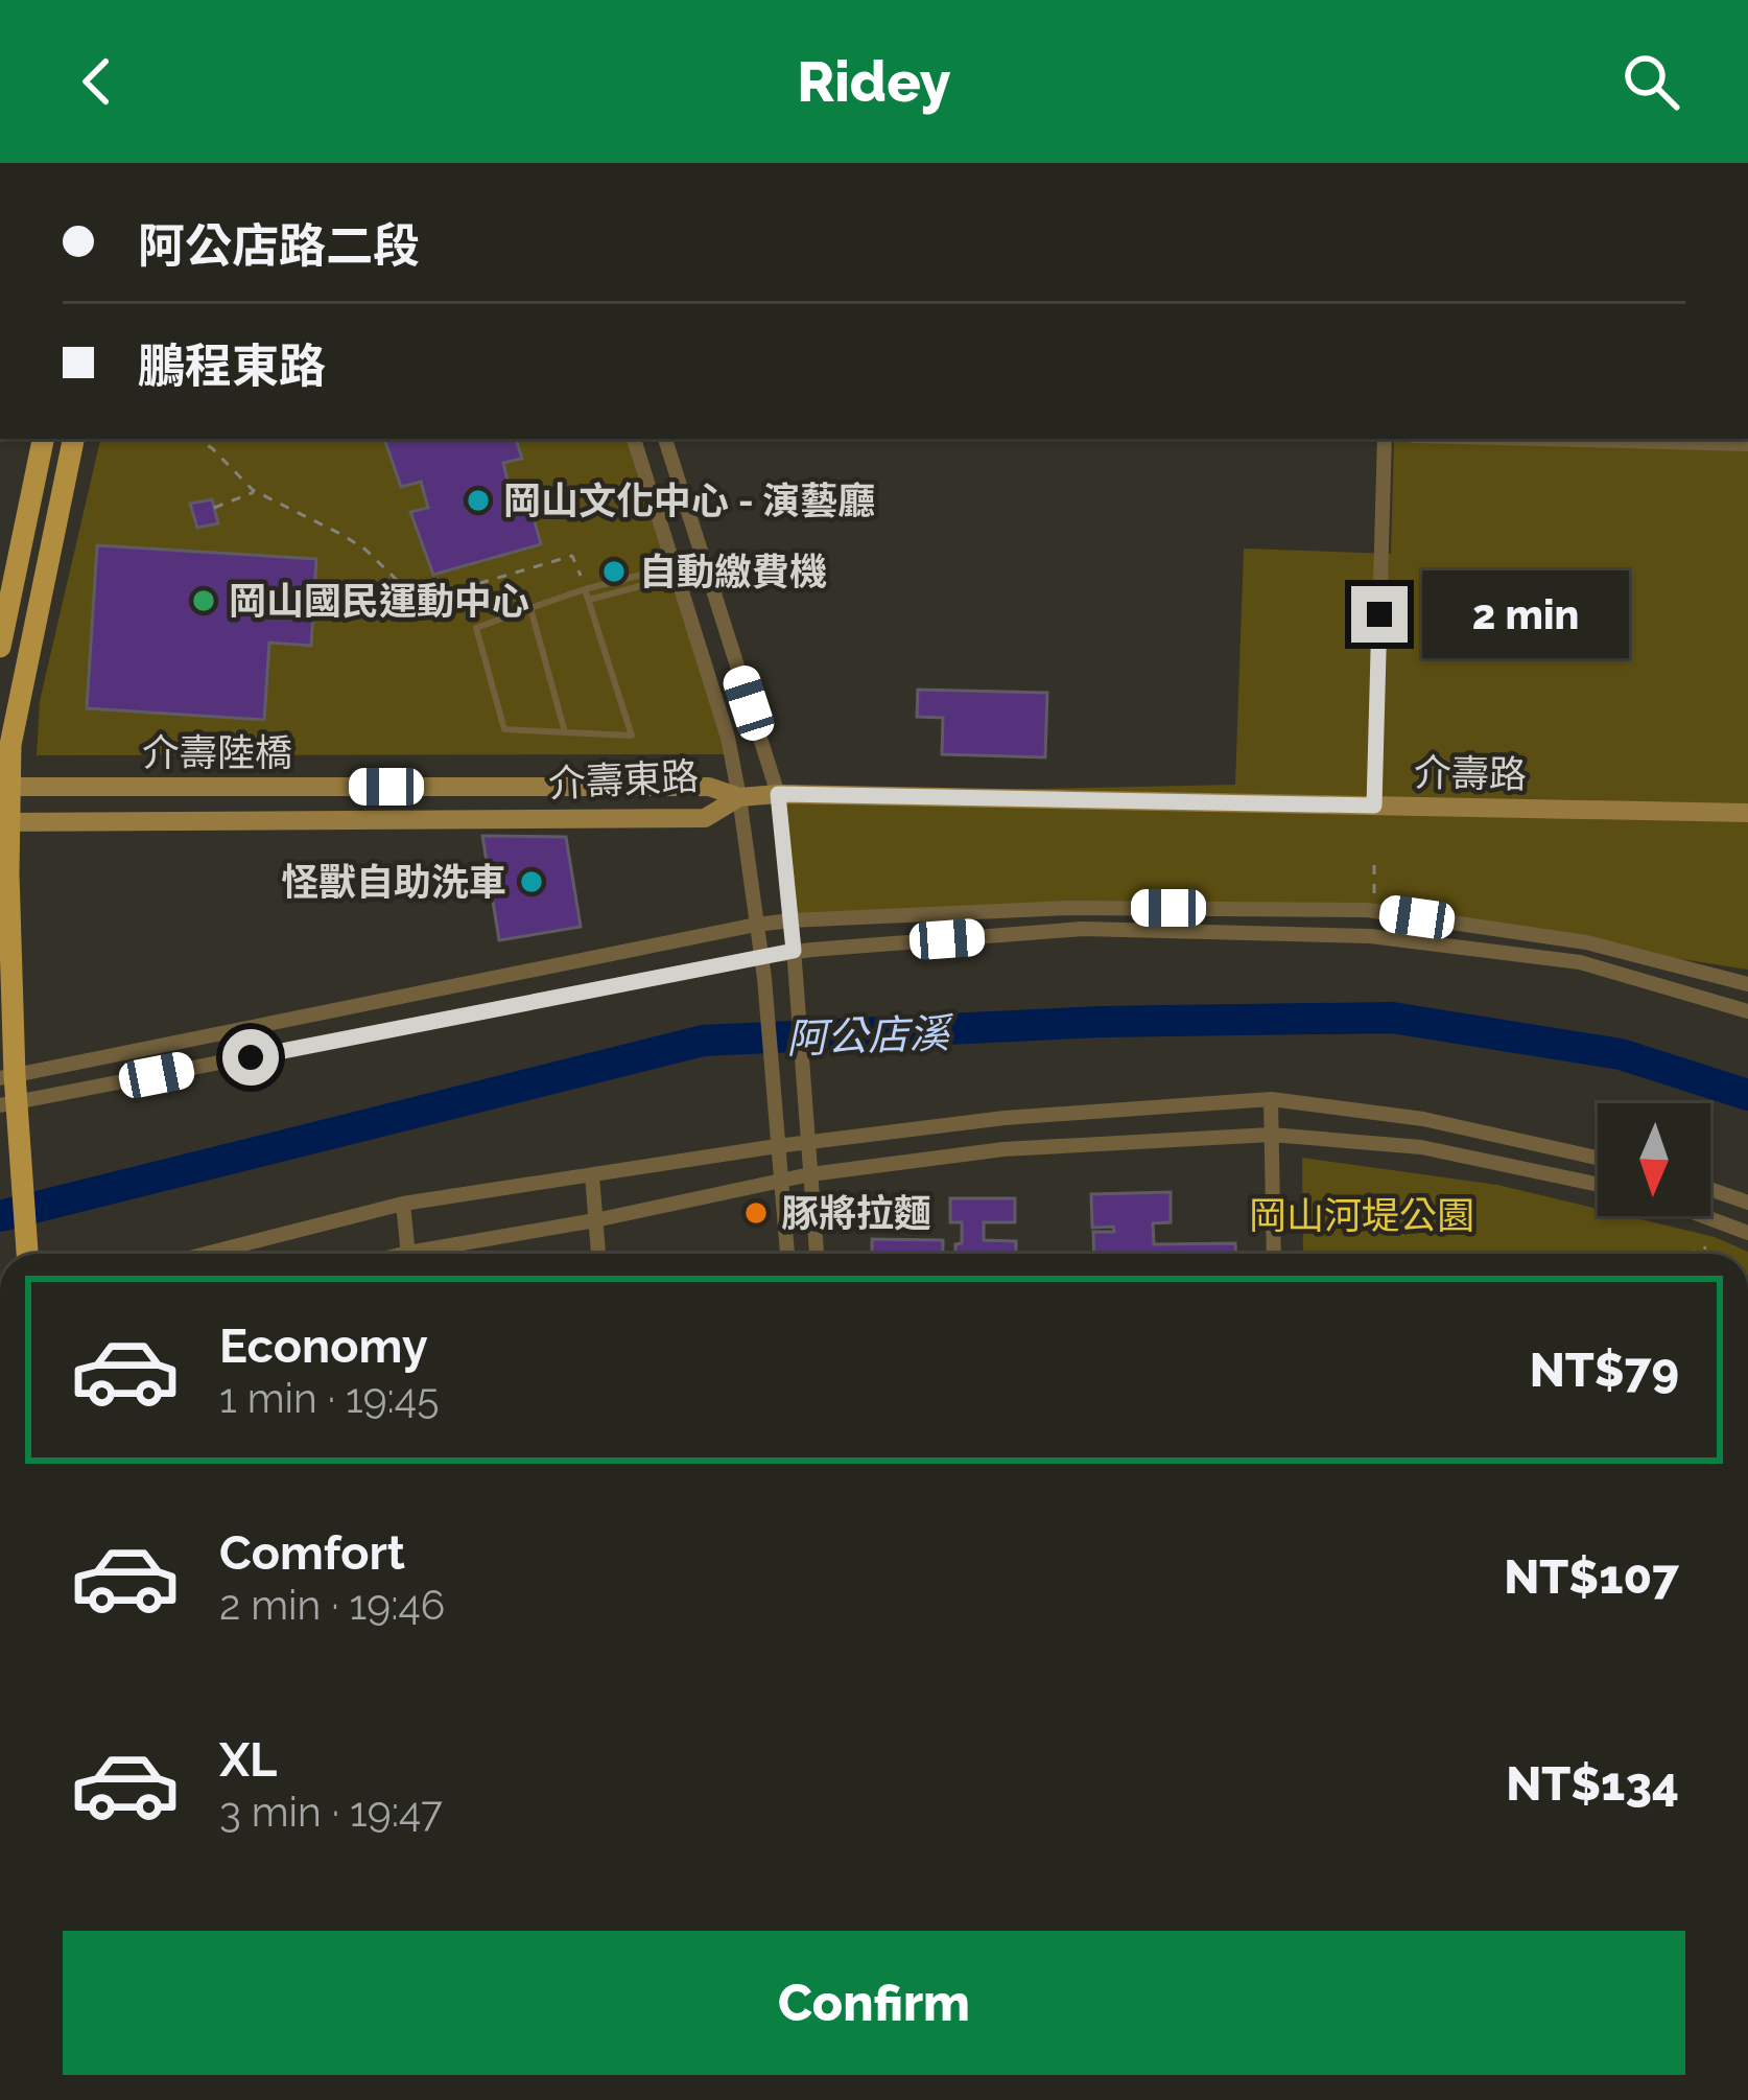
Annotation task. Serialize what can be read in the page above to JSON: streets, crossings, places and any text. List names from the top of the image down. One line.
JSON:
{"streets":{"main road":["介壽陸橋","介壽路","介壽東路"]},"crossings":[["介壽陸橋","介壽東路"],["介壽路","介壽東路"]],"water":["阿公店溪"],"parks":["岡山河堤公園"],"places":["岡山文化中心 - 演藝廳","自動繳費機","岡山國民運動中心","怪獸自助洗車","豚將拉麵"],"north":"bottom","page":{"header":"Ridey","banner":["阿公店路二段","鵬程東路"],"bubble":"2 min","list":[{"name":"Economy","note":"1 min · 19:45","value":"NT$79"},{"name":"Comfort","note":"2 min · 19:46","value":"NT$107"},{"name":"XL","note":"3 min · 19:47","value":"NT$134"}],"buttons":"Confirm"}}
